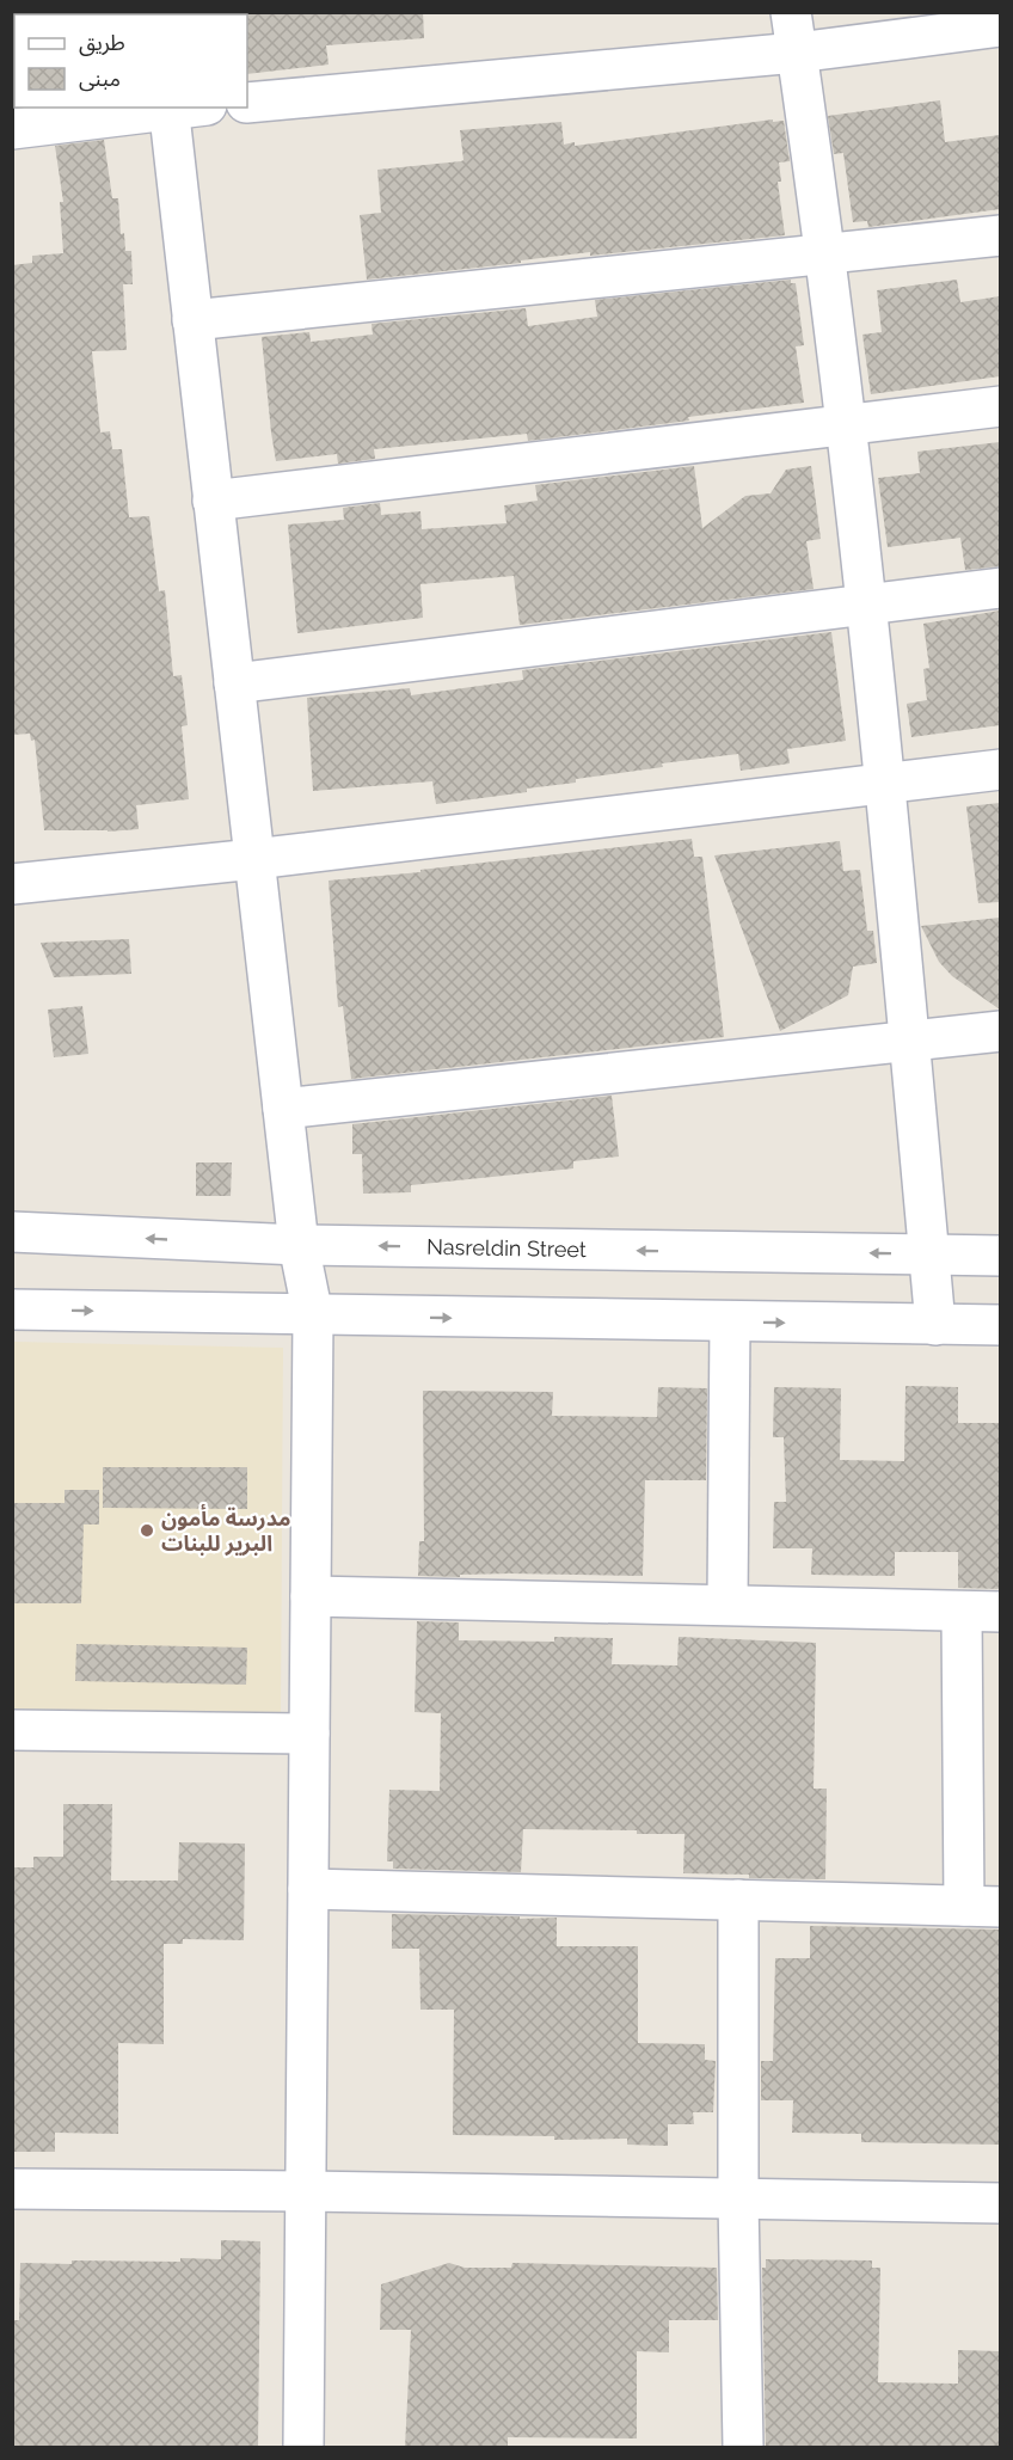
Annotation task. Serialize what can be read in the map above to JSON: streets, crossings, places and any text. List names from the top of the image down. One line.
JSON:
{"streets":{"street":["Nasreldin Street"]},"places":["مدرسة مأمون البرير للبنات"],"legend":["طريق","مبنى"]}
